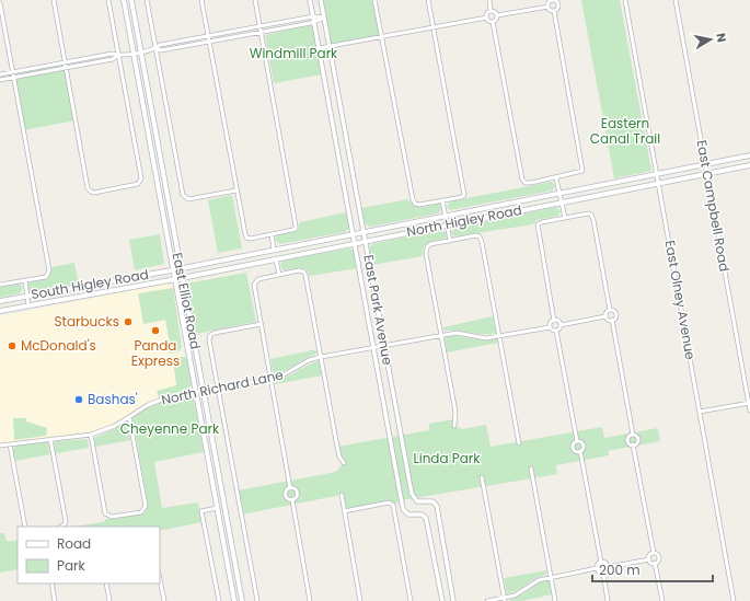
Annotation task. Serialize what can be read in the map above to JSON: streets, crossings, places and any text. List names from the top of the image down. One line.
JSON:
{"streets":{"main road":["North Higley Road","South Higley Road","East Elliot Road"],"street":["East Campbell Road","East Olney Avenue","East Park Avenue","North Richard Lane"]},"crossings":[["East Campbell Road","North Higley Road"],["North Higley Road","South Higley Road"],["North Higley Road","East Olney Avenue"],["North Higley Road","East Elliot Road"],["North Higley Road","East Park Avenue"],["South Higley Road","East Elliot Road"],["East Elliot Road","North Richard Lane"],["East Park Avenue","North Richard Lane"]],"parks":["Windmill Park","Eastern Canal Trail","Cheyenne Park","Linda Park"],"places":["Starbucks","Panda Express","McDonald's","Bashas'"],"legend":["Road","Park"],"scale_bar":"200 m","north":"right"}
